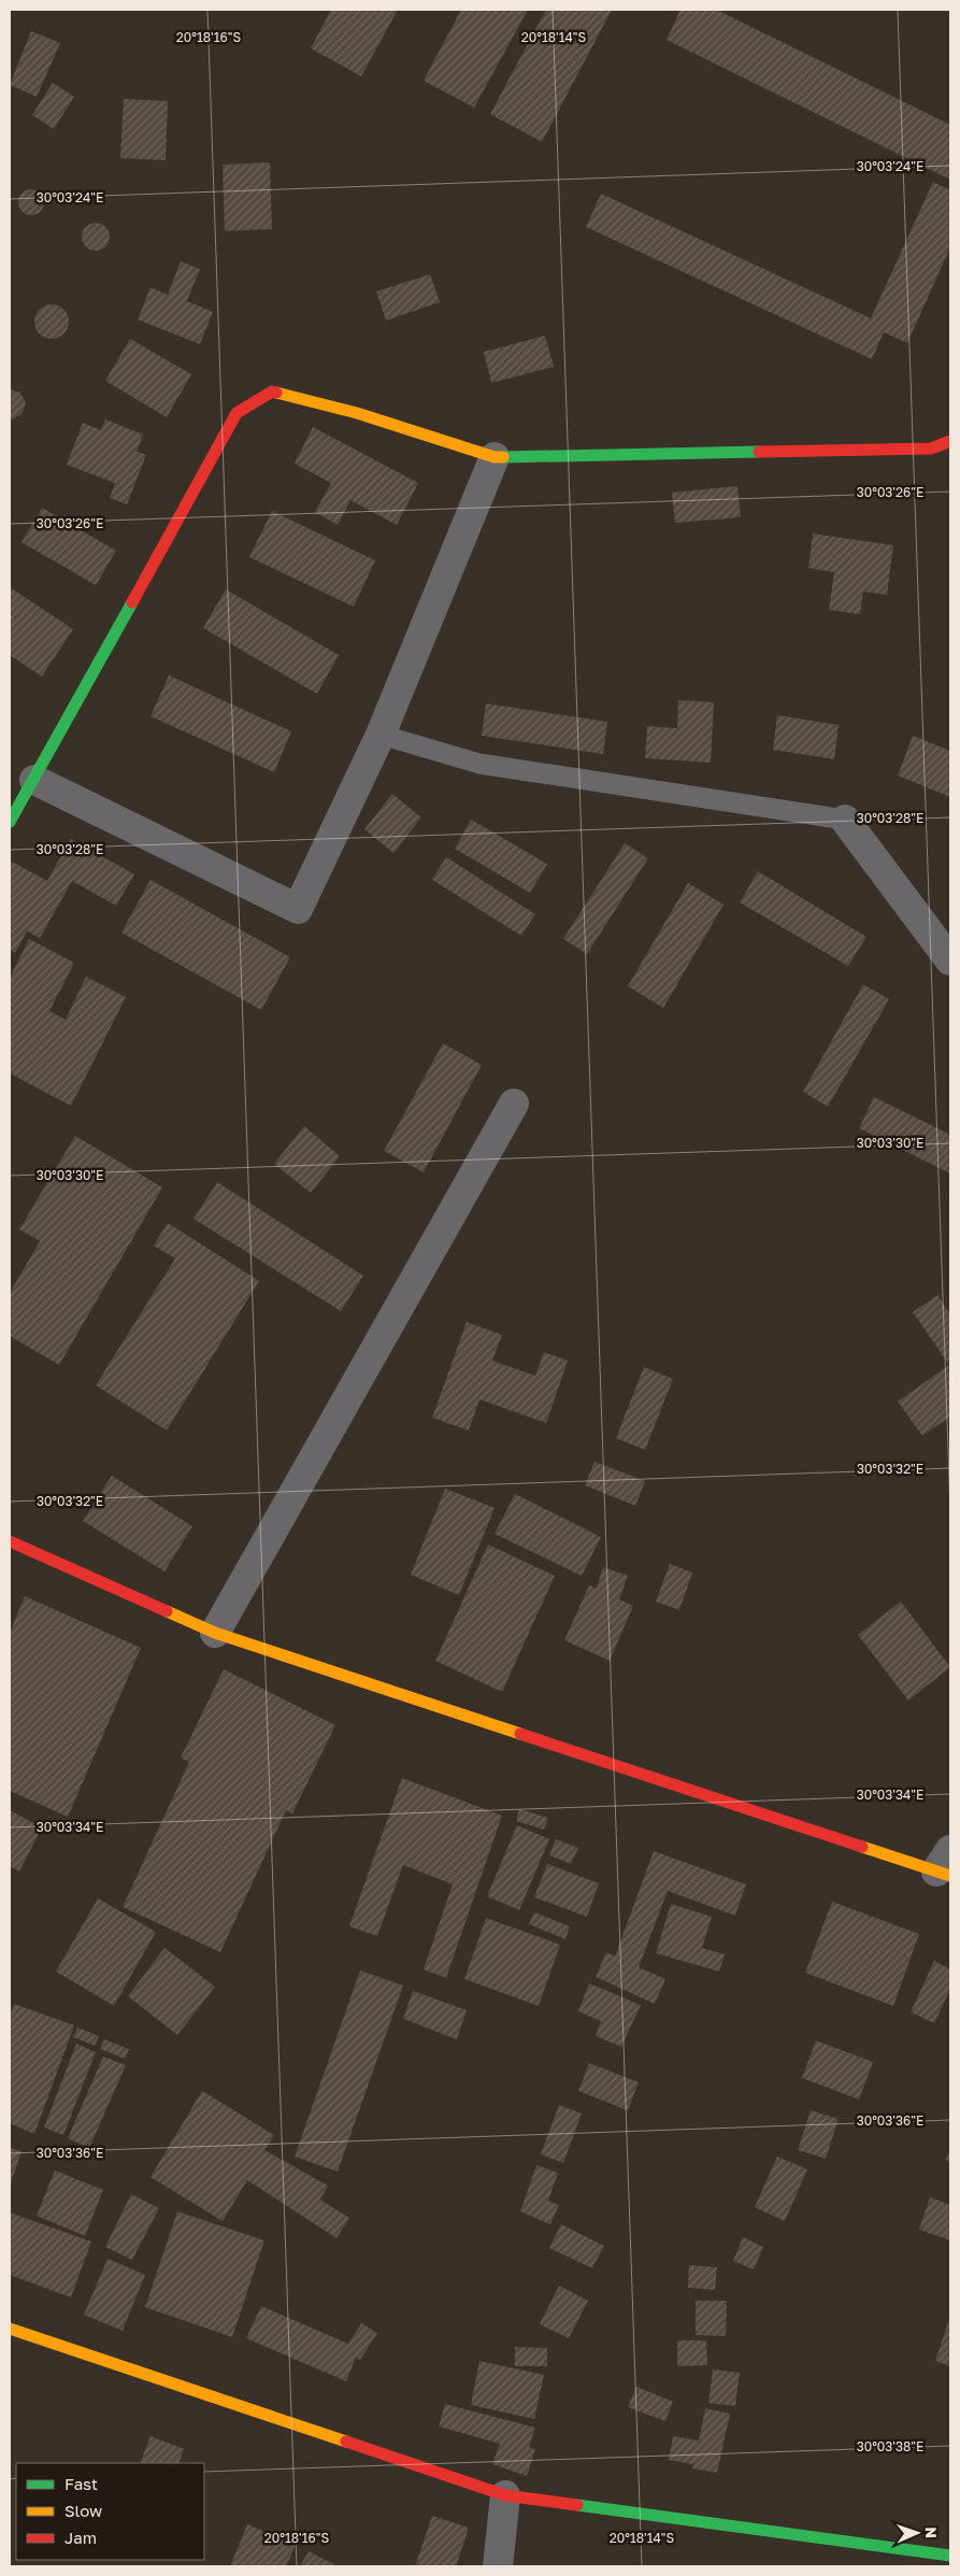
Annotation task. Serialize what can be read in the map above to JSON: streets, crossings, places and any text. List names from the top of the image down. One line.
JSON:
{"legend":["Fast","Slow","Jam"],"north":"right","coordinates":["20°18'16\"S","20°18'14\"S","30°03'24\"E","30°03'26\"E","30°03'28\"E","30°03'30\"E","30°03'32\"E","30°03'34\"E","30°03'36\"E","30°03'38\"E"]}
